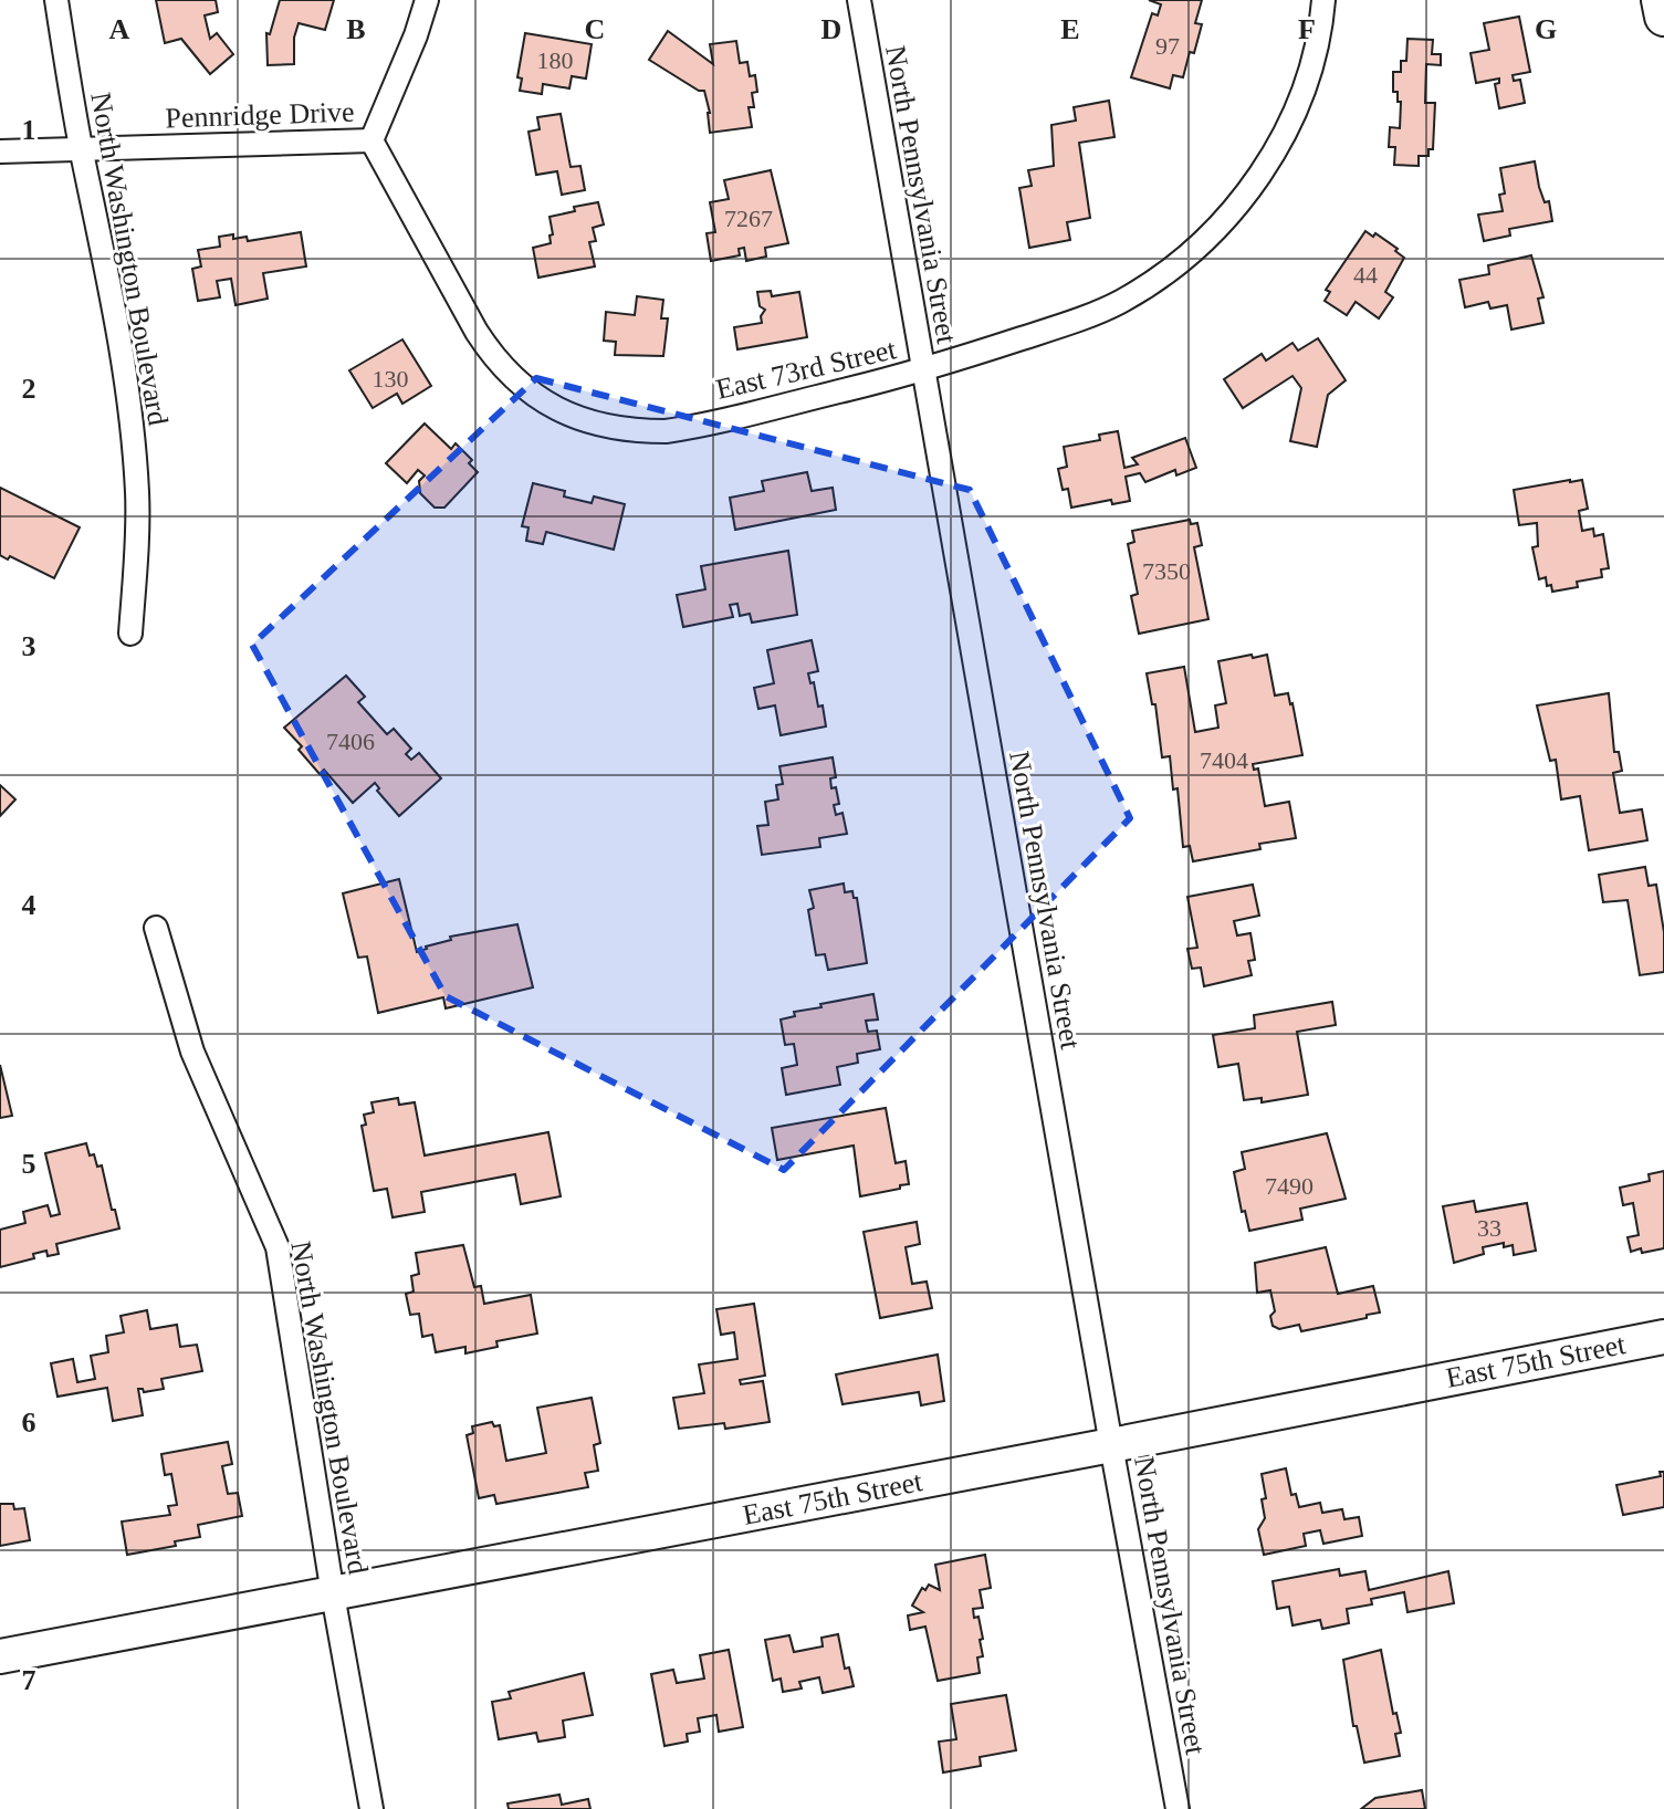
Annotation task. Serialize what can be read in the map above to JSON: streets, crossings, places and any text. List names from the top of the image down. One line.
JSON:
{"streets":{"street":["Pennridge Drive","North Pennsylvania Street","North Washington Boulevard","East 73rd Street","East 75th Street"]},"crossings":[["Pennridge Drive","North Washington Boulevard"],["Pennridge Drive","East 73rd Street"],["North Pennsylvania Street","East 73rd Street"],["North Pennsylvania Street","East 75th Street"],["North Washington Boulevard","East 75th Street"]],"house_numbers":["97","180","7267","44","130","7350","7406","7404","7490","33"],"grid":{"columns":["A","B","C","D","E","F","G"],"rows":["1","2","3","4","5","6","7"]}}
